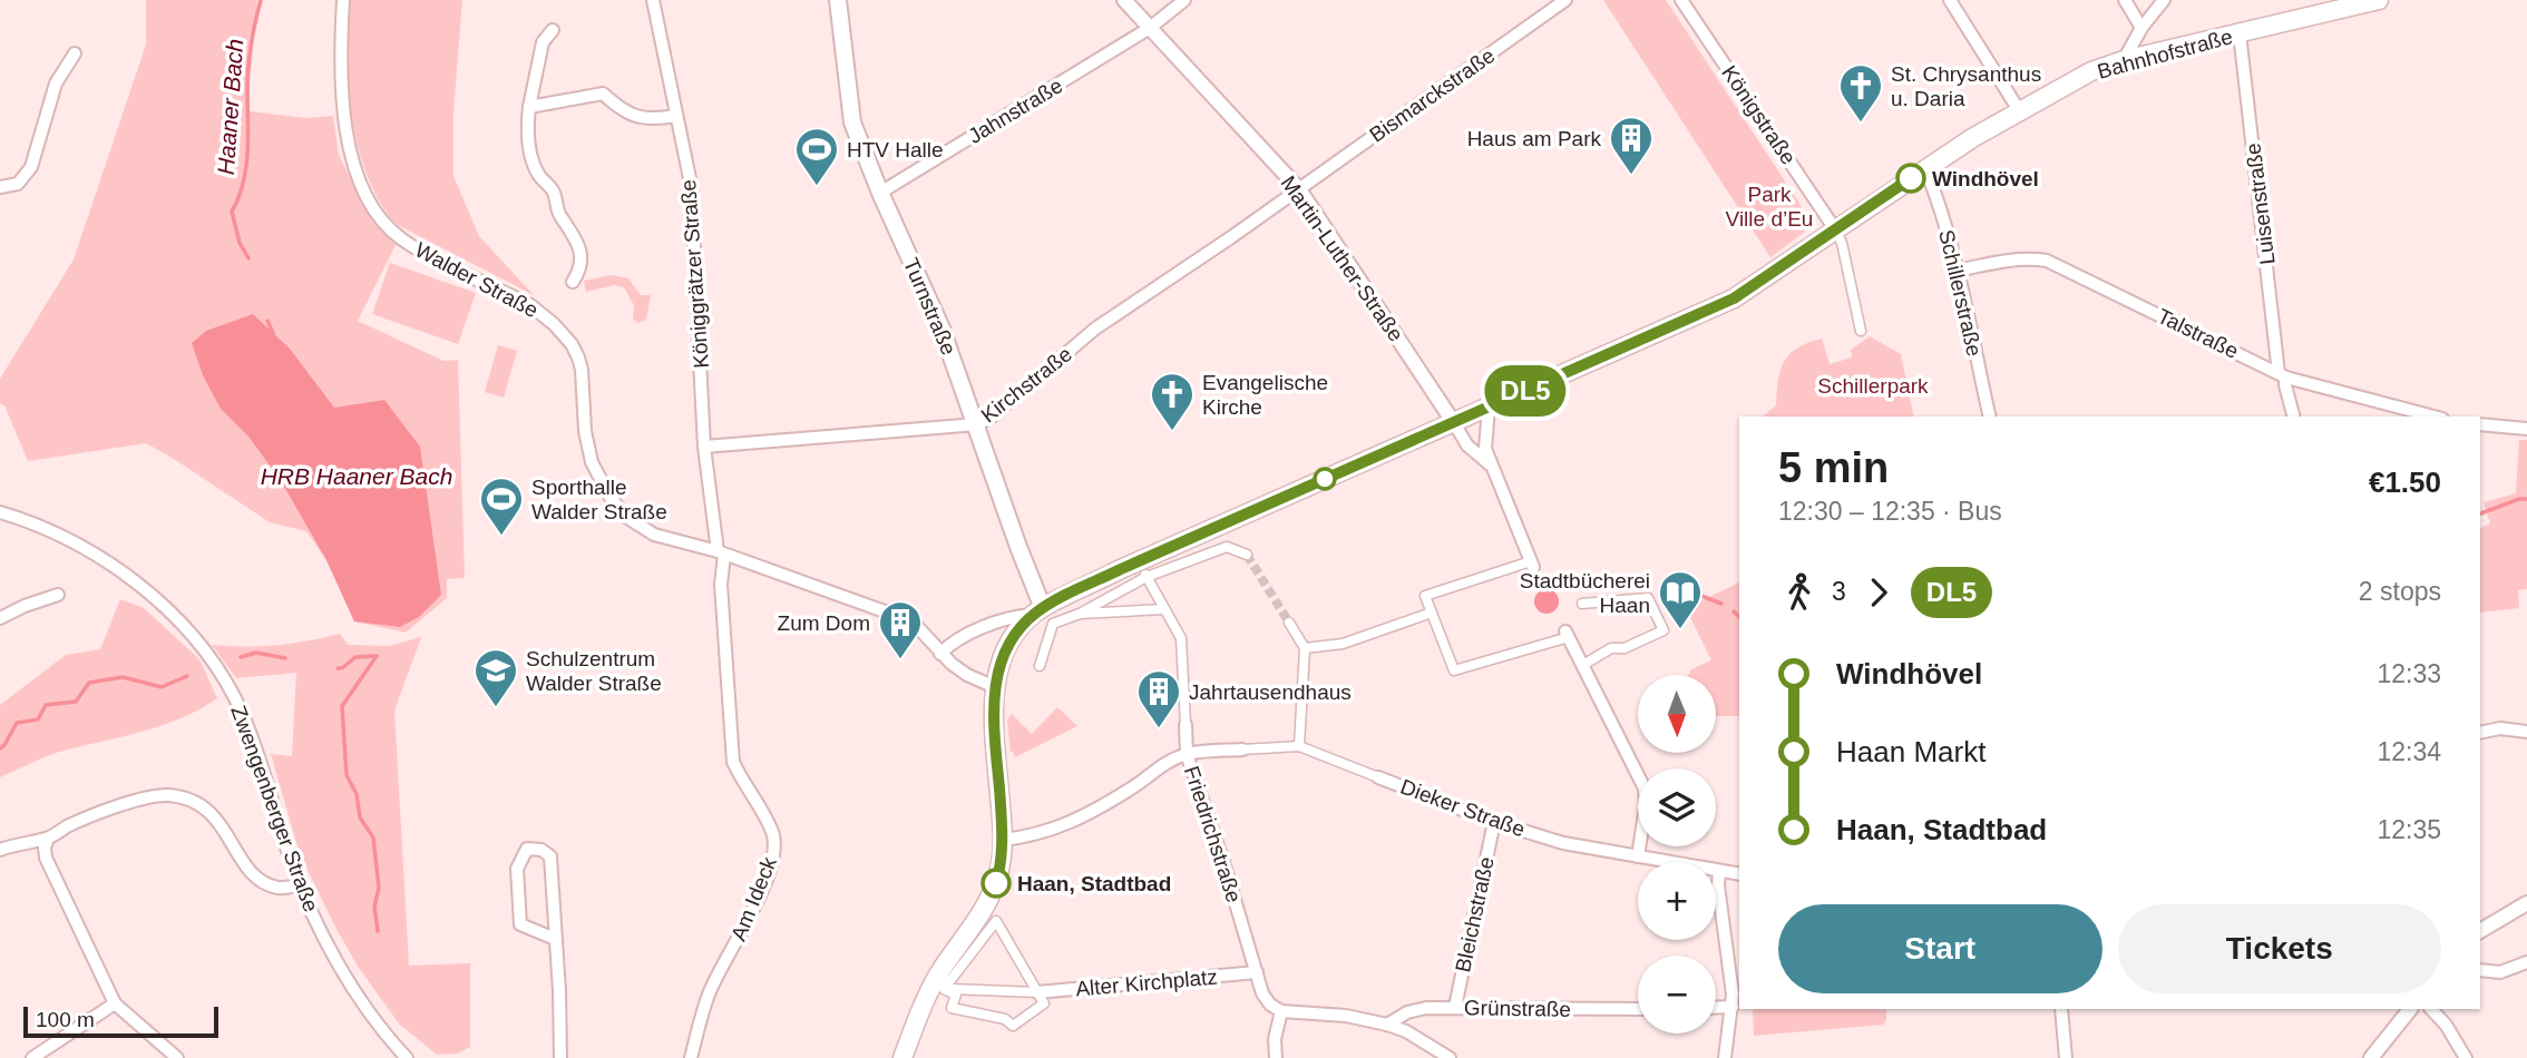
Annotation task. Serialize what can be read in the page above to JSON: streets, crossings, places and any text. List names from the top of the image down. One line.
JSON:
{"streets":{"main road":["Bahnhofstraße","Turnstraße"],"street":["Bismarckstraße","Jahnstraße","Königstraße","Luisenstraße","Martin-Luther-Straße","Königgrätzer Straße","Walder Straße","Schillerstraße","Talstraße","Kirchstraße","Dieker Straße","Zwengenberger Straße","Friedrichstraße","Am Ideck","Bleichstraße","Alter Kirchplatz","Grünstraße"]},"crossings":[["Bahnhofstraße","Königstraße"],["Bahnhofstraße","Luisenstraße"],["Bahnhofstraße","Martin-Luther-Straße"],["Bahnhofstraße","Schillerstraße"],["Bahnhofstraße","Turnstraße"],["Bahnhofstraße","Friedrichstraße"],["Bismarckstraße","Martin-Luther-Straße"],["Bismarckstraße","Kirchstraße"],["Jahnstraße","Martin-Luther-Straße"],["Jahnstraße","Turnstraße"],["Luisenstraße","Talstraße"],["Martin-Luther-Straße","Kirchstraße"],["Königgrätzer Straße","Walder Straße"],["Königgrätzer Straße","Kirchstraße"],["Königgrätzer Straße","Am Ideck"],["Walder Straße","Am Ideck"],["Schillerstraße","Talstraße"],["Turnstraße","Kirchstraße"],["Dieker Straße","Friedrichstraße"],["Dieker Straße","Bleichstraße"],["Friedrichstraße","Alter Kirchplatz"],["Bleichstraße","Grünstraße"]],"water":["Haaner Bach","HRB Haaner Bach"],"parks":["Park Ville d’Eu","Schillerpark"],"places":{"church":["St. Chrysanthus u. Daria","Evangelische Kirche"],"building":["Haus am Park","Zum Dom","Jahrtausendhaus"],"other":["Windhövel","Haan, Stadtbad"],"sports":["HTV Halle","Sporthalle Walder Straße"],"library":["Stadtbücherei Haan"],"school or university":["Schulzentrum Walder Straße"]},"lines":["bus line DL5"],"scale_bar":"100 m","north":"bottom","page":{"on_map":"DL5","heading":["5 min","12:30 – 12:35 · Bus","€1.50"],"legs":["3","DL5","2 stops"],"list":[{"name":"Windhövel","value":"12:33"},{"name":"Haan Markt","value":"12:34"},{"name":"Haan, Stadtbad","value":"12:35"}],"map_buttons":["+","−"],"buttons":["Start","Tickets"],"scale":"100 m"}}
